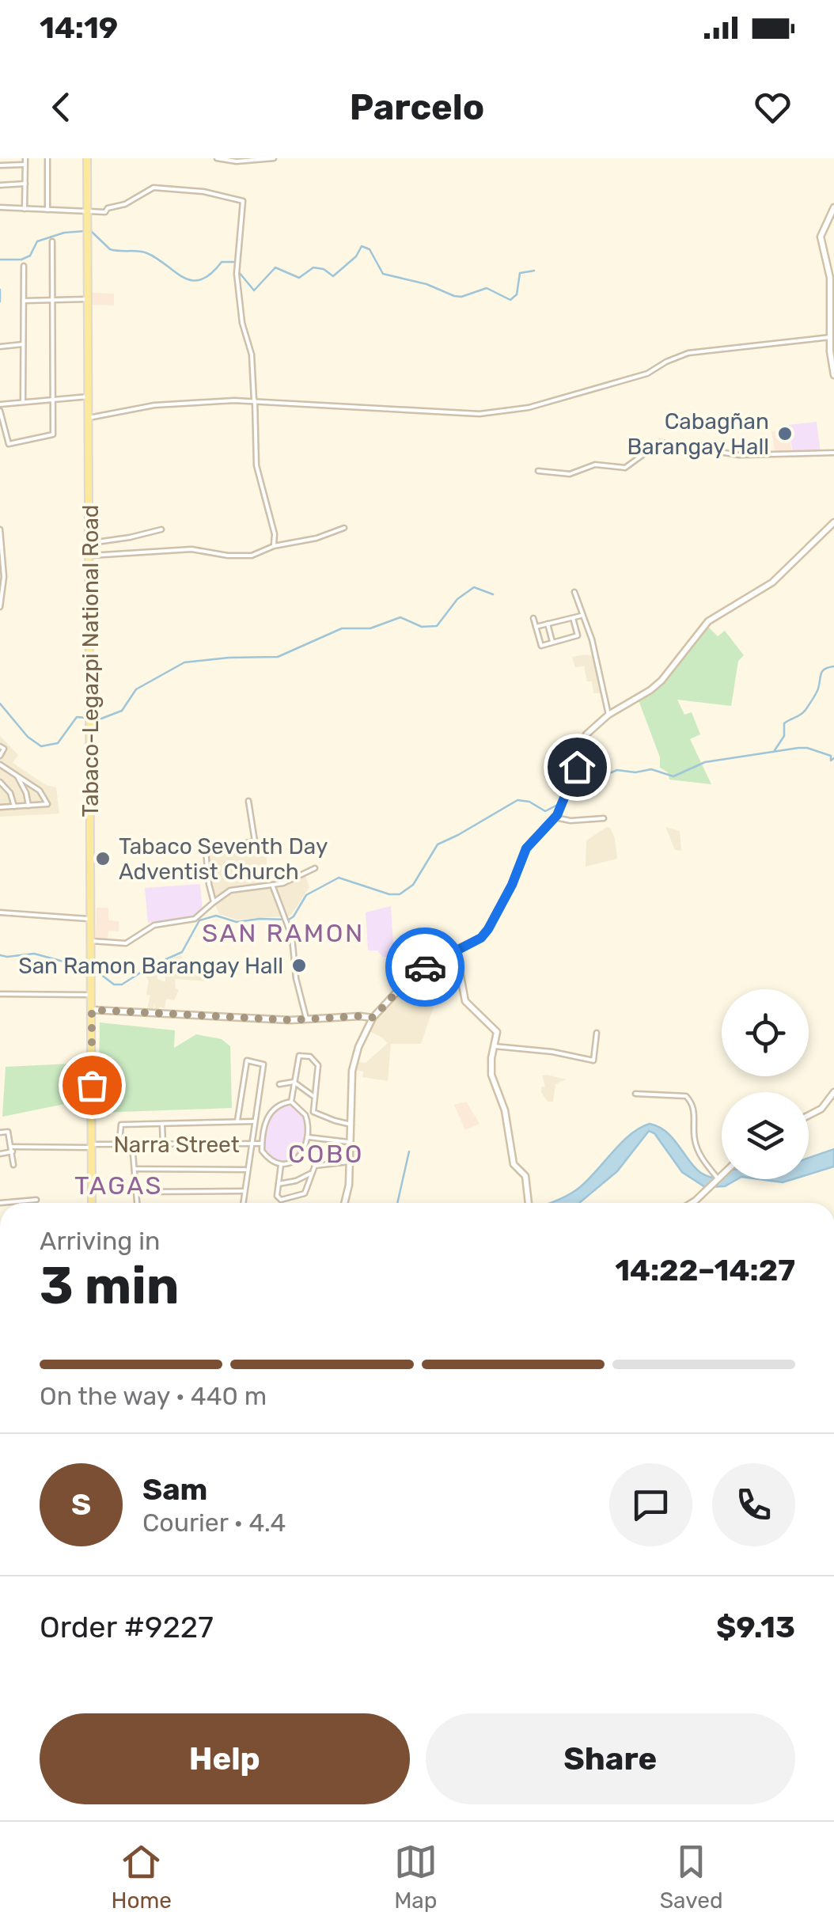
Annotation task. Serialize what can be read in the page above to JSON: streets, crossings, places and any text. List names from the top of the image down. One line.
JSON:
{"streets":{"main road":["Tabaco-Legazpi National Road"],"street":["Narra Street"]},"crossings":[["Tabaco-Legazpi National Road","Narra Street"]],"districts":["SAN RAMON","COBO","TAGAS"],"places":["Cabagñan Barangay Hall","Tabaco Seventh Day Adventist Church","San Ramon Barangay Hall"],"page":{"status":"14:19","header":"Parcelo","heading":["3 min","Arriving in","14:22–14:27"],"panel":["Sam","Courier · 4.4","Order #9227","$9.13"],"bar":"On the way · 440 m","round":"S","buttons":["Help","Share"],"tabs":["Home","Map","Saved"]}}
